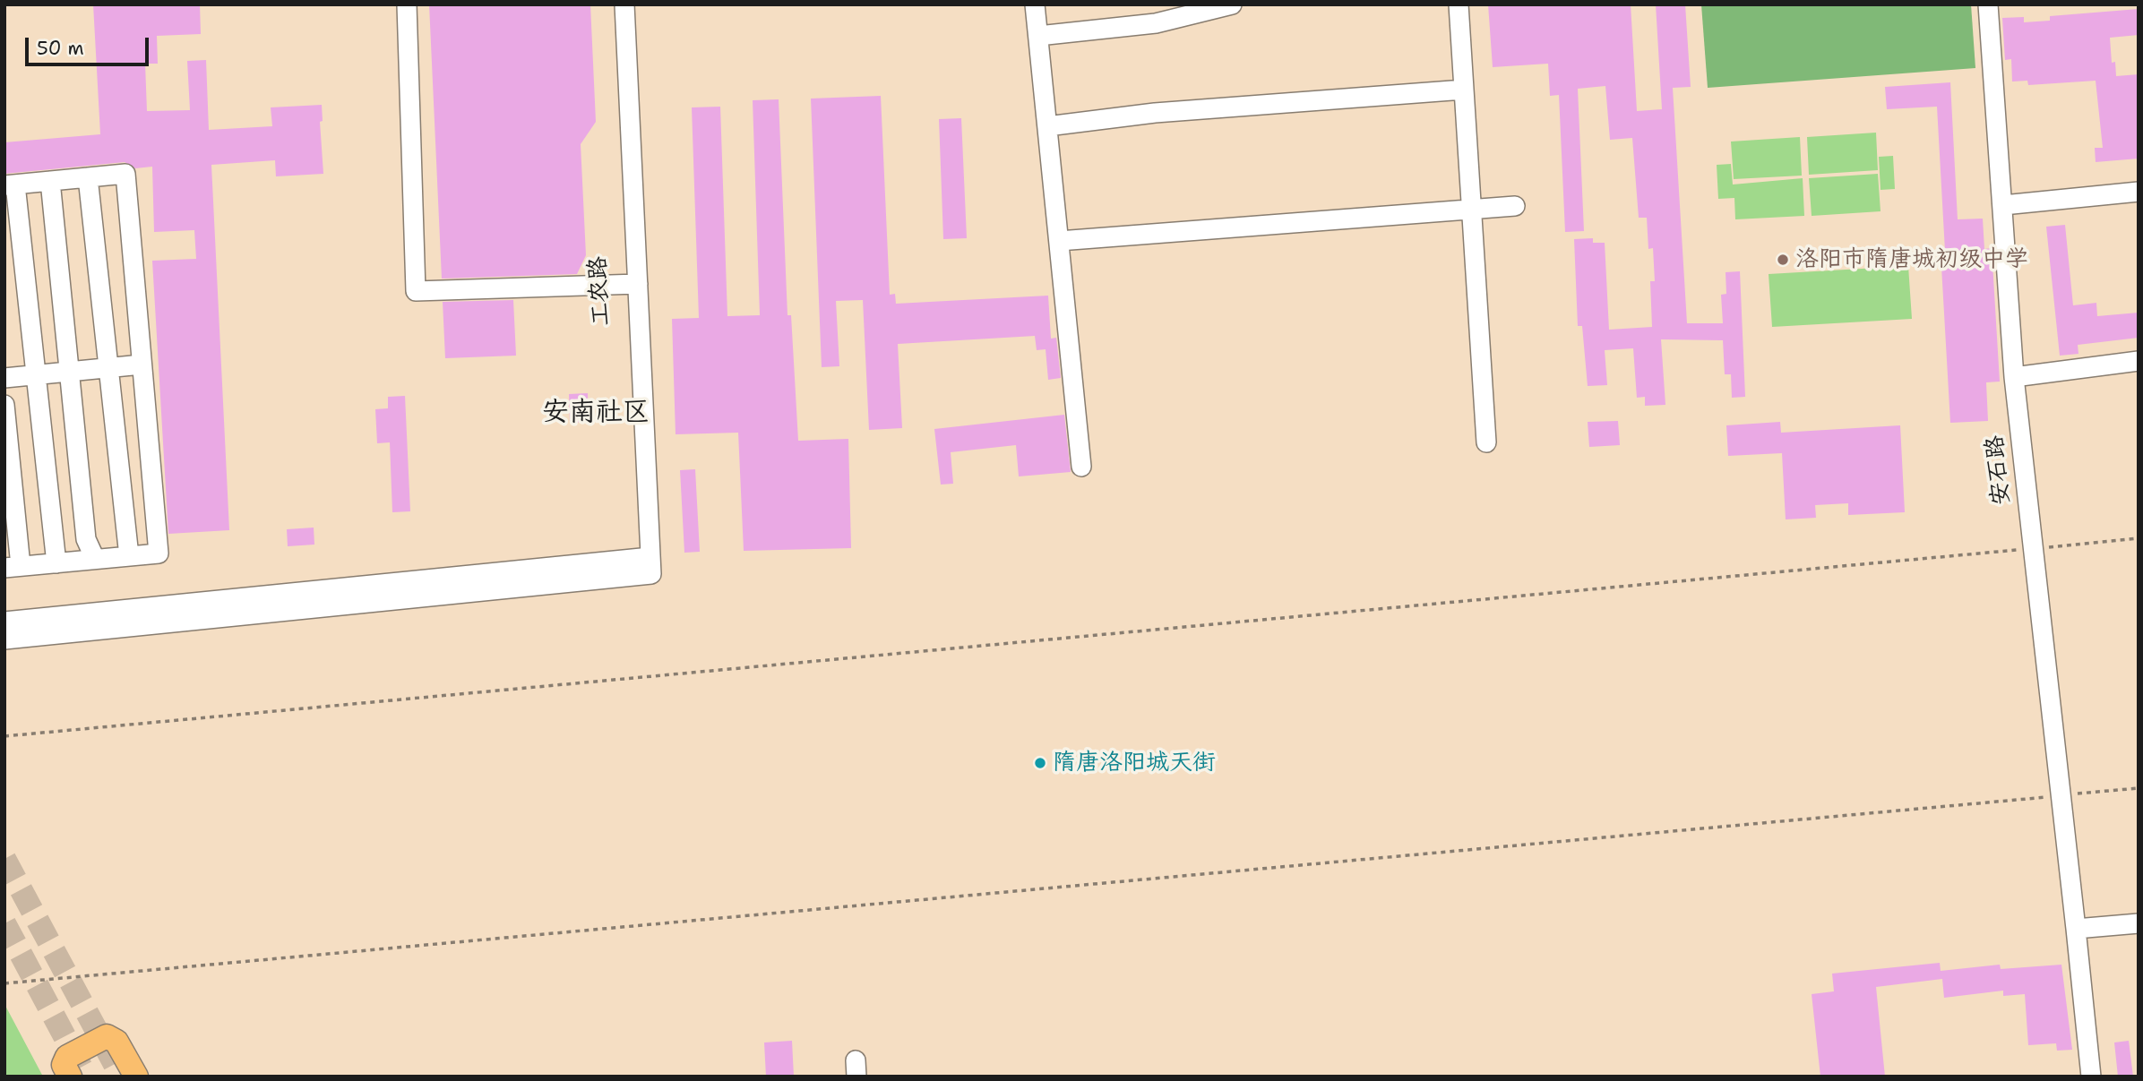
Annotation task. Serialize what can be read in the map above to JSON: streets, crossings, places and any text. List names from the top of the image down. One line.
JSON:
{"streets":{"street":["工农路","安石路"]},"districts":["安南社区"],"places":["洛阳市隋唐城初级中学","隋唐洛阳城天街"],"scale_bar":"50 m"}
